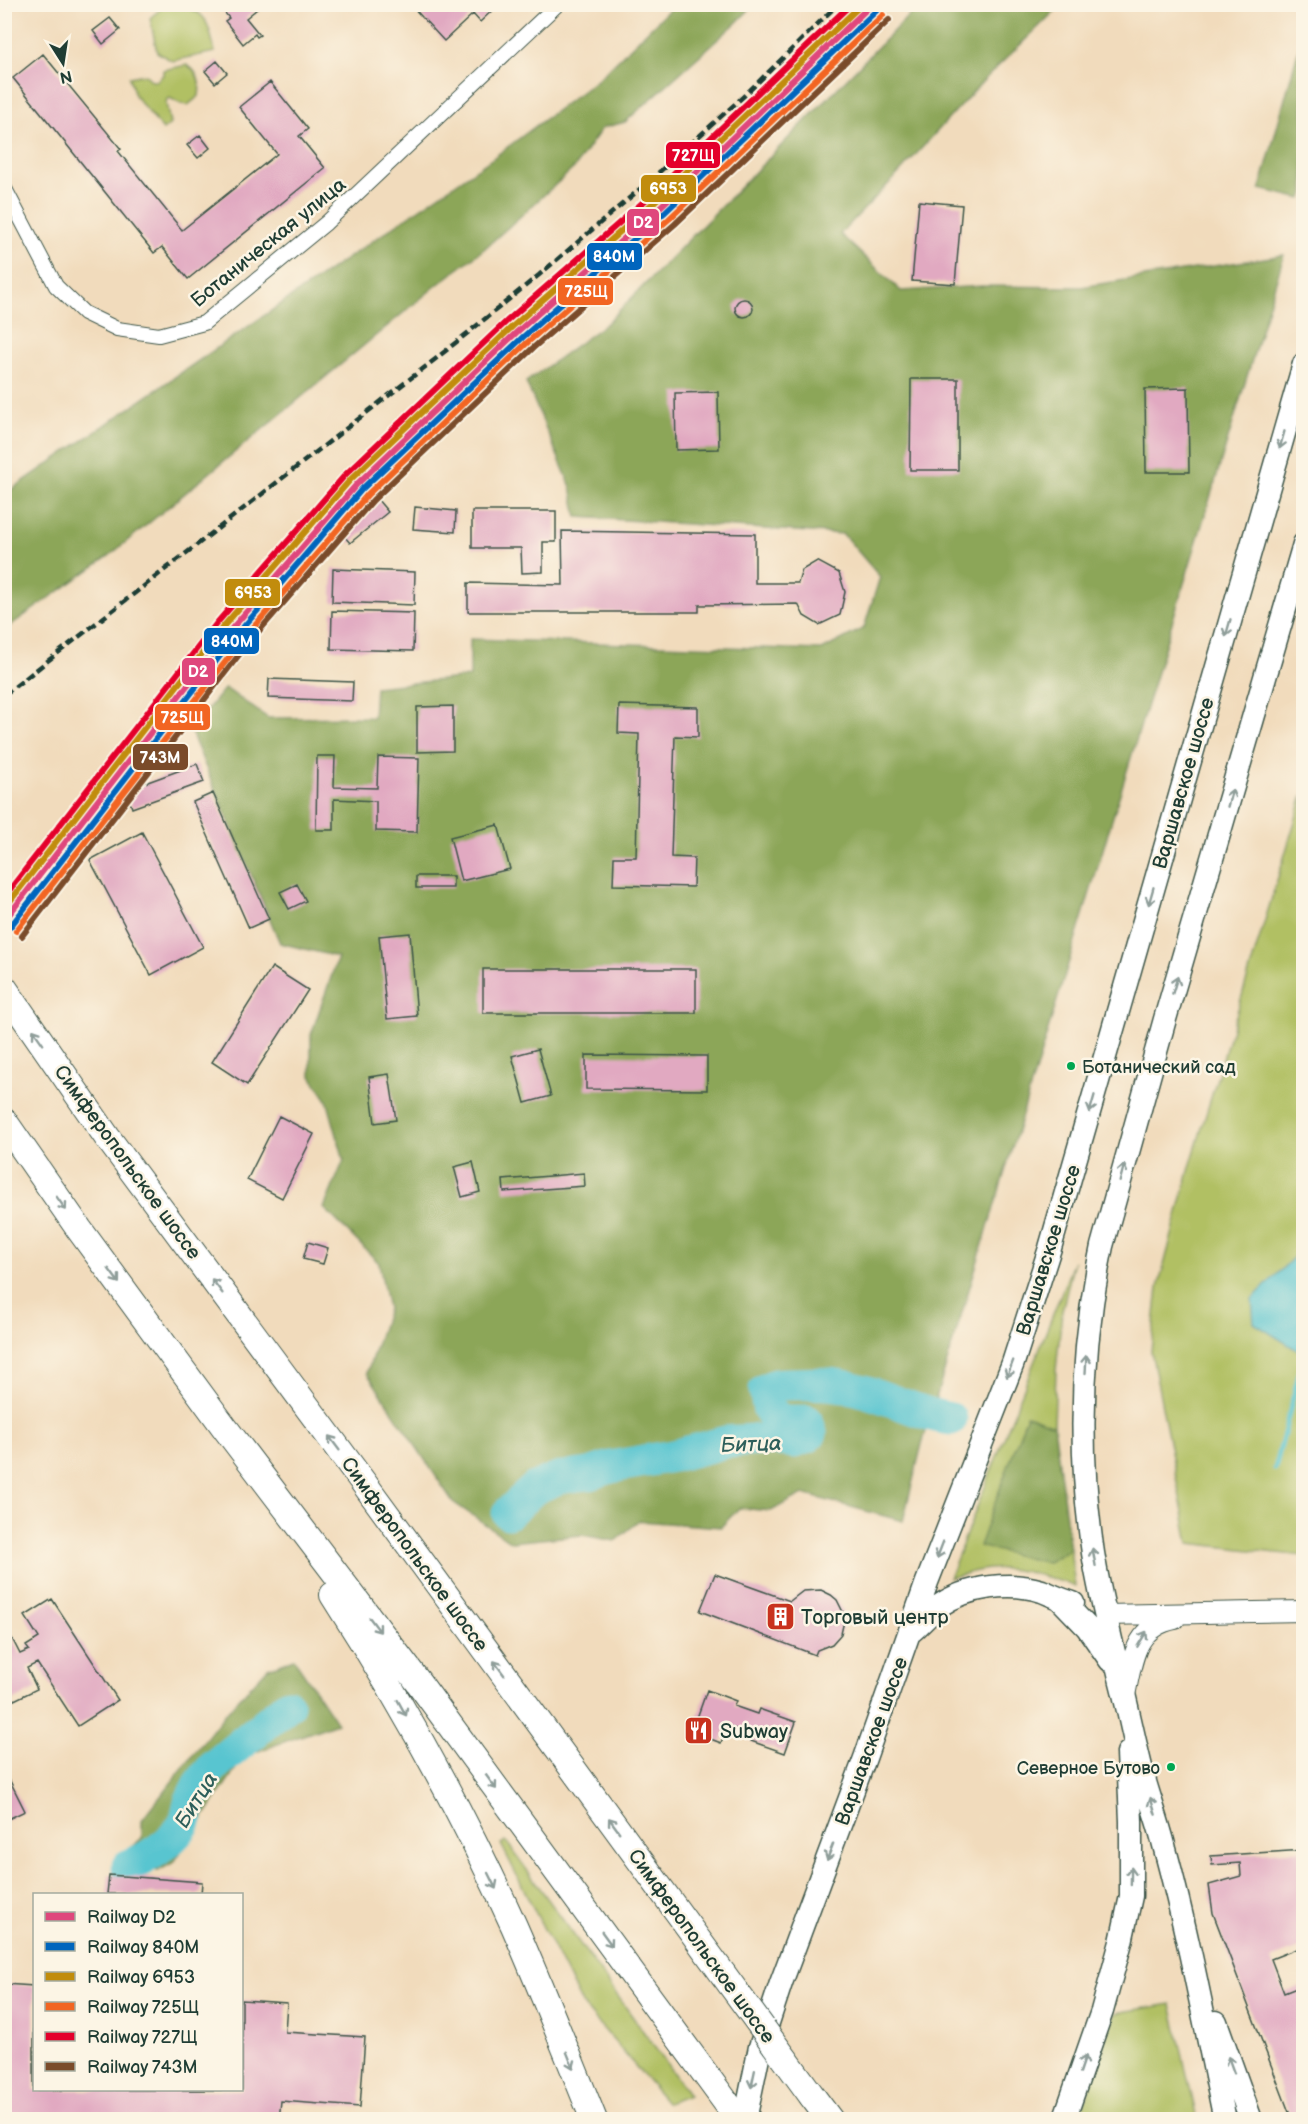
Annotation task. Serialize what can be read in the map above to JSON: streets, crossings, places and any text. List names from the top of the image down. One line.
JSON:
{"streets":{"highway":["Симферопольское шоссе"],"main road":["Варшавское шоссе"],"street":["Ботаническая улица"]},"water":["Битца"],"places":{"other":["Ботанический сад","Северное Бутово"],"building":["Торговый центр"],"restaurant":["Subway"]},"lines":["rail line D2","rail line 6953","rail line 727Щ","rail line 840М","rail line 725Щ","rail line 743М"],"legend":["Railway D2","Railway 840М","Railway 6953","Railway 725Щ","Railway 727Щ","Railway 743М"],"north":"bottom"}
